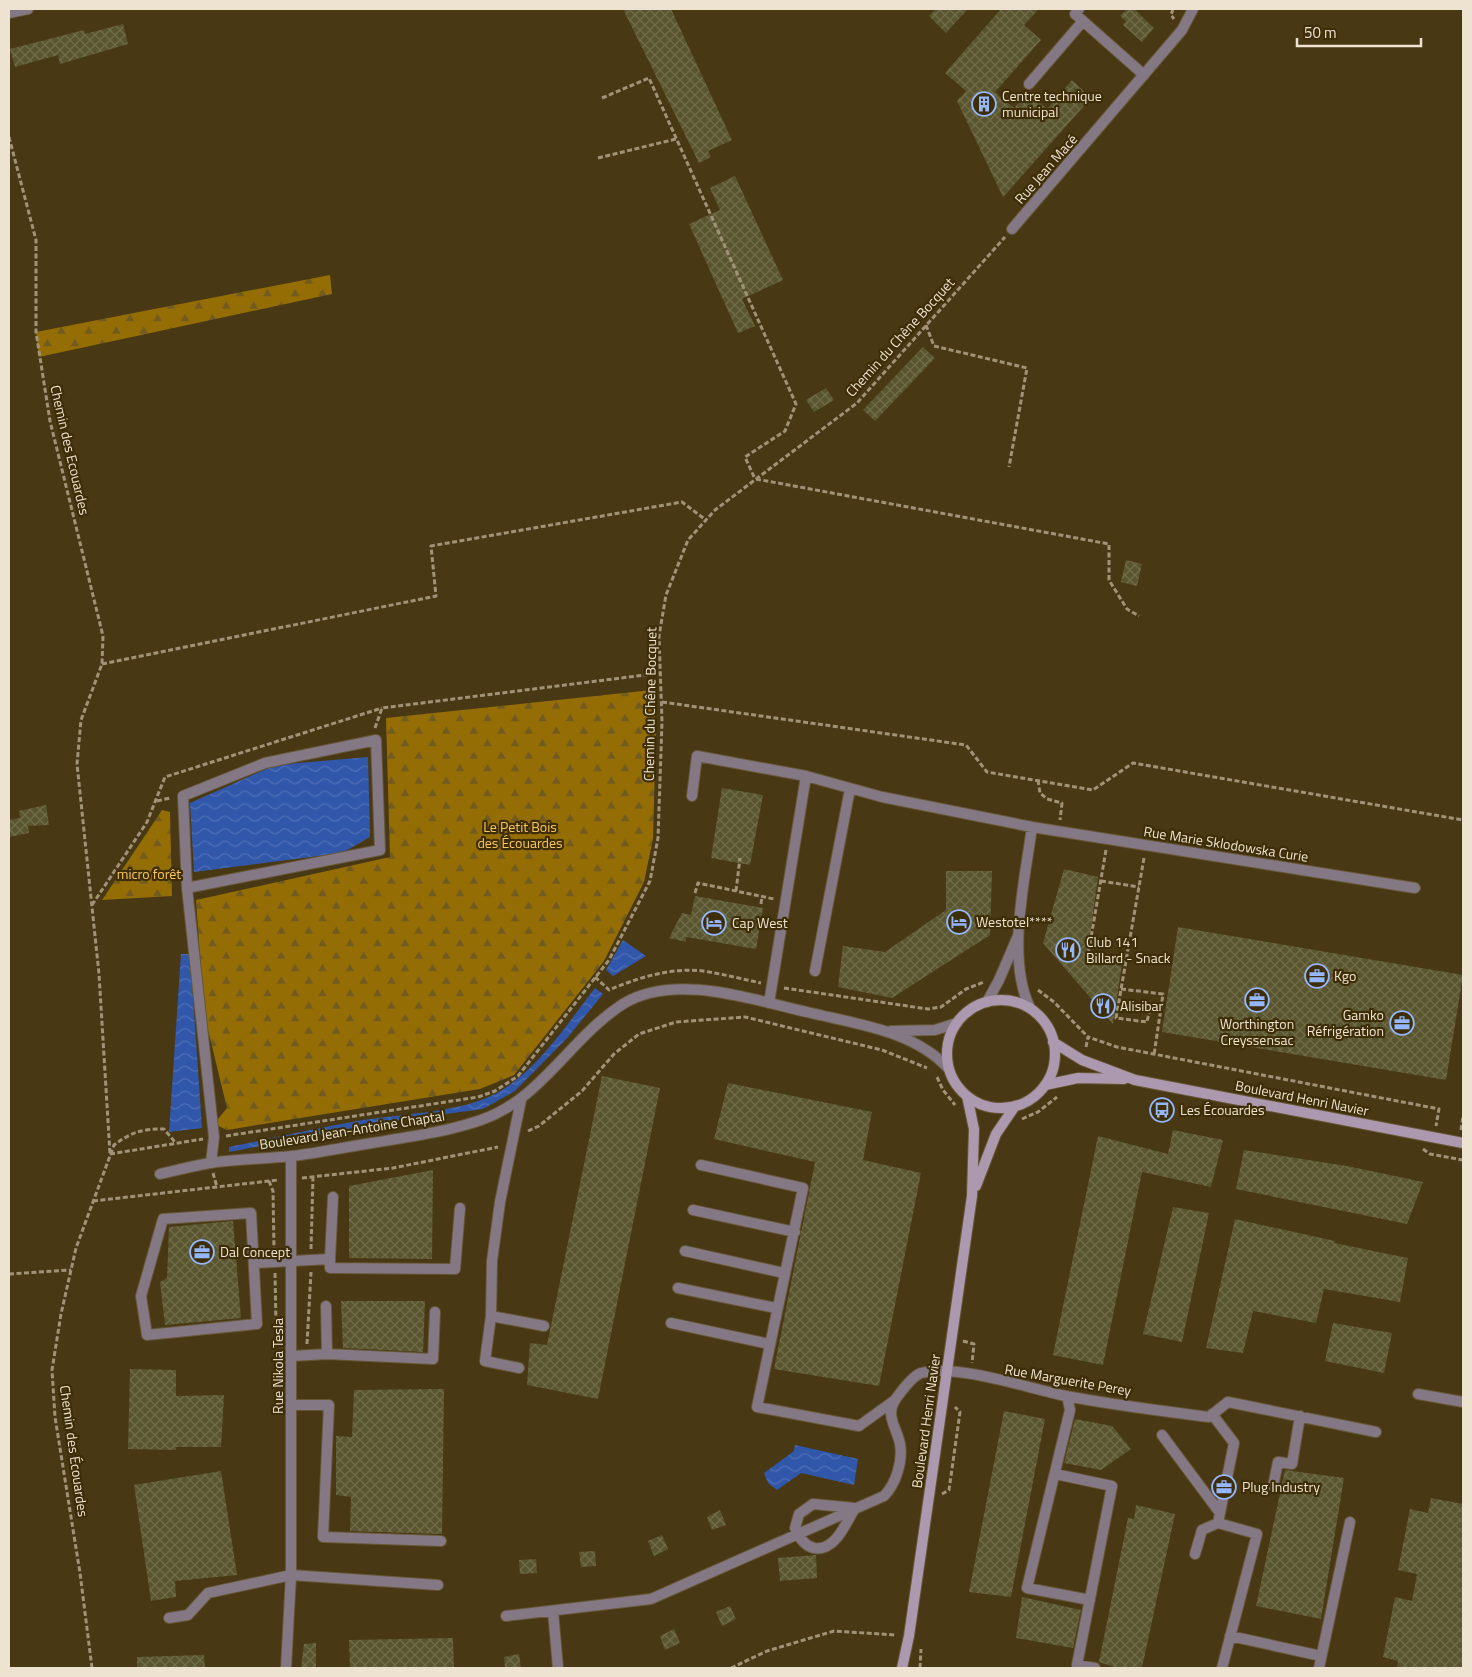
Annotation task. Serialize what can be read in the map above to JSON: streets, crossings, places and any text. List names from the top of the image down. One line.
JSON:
{"streets":{"main road":["Boulevard Henri Navier"],"street":["Rue Jean Macé","Rue Marie Sklodowska Curie","Boulevard Jean-Antoine Chaptal","Rue Nikola Tesla","Rue Marguerite Perey"],"path":["Chemin du Chêne Bocquet","Chemin des Ecouardes","Chemin des Écouardes"]},"crossings":[["Rue Jean Macé","Chemin du Chêne Bocquet"],["Chemin du Chêne Bocquet","Chemin des Ecouardes"],["Chemin du Chêne Bocquet","Chemin des Écouardes"],["Chemin des Ecouardes","Chemin des Écouardes"],["Boulevard Henri Navier","Boulevard Jean-Antoine Chaptal"],["Boulevard Henri Navier","Rue Marguerite Perey"],["Boulevard Jean-Antoine Chaptal","Rue Nikola Tesla"]],"parks":["Le Petit Bois des Écouardes","micro forêt"],"places":{"building":["Centre technique municipal"],"hotel":["Westotel****","Cap West"],"restaurant":["Club 141 Billard - Snack","Alisibar"],"office":["Kgo","Worthington Creyssensac","Gamko Réfrigération","Dal Concept","Plug Industry"],"bus stop":["Les Écouardes"]},"scale_bar":"50 m"}
